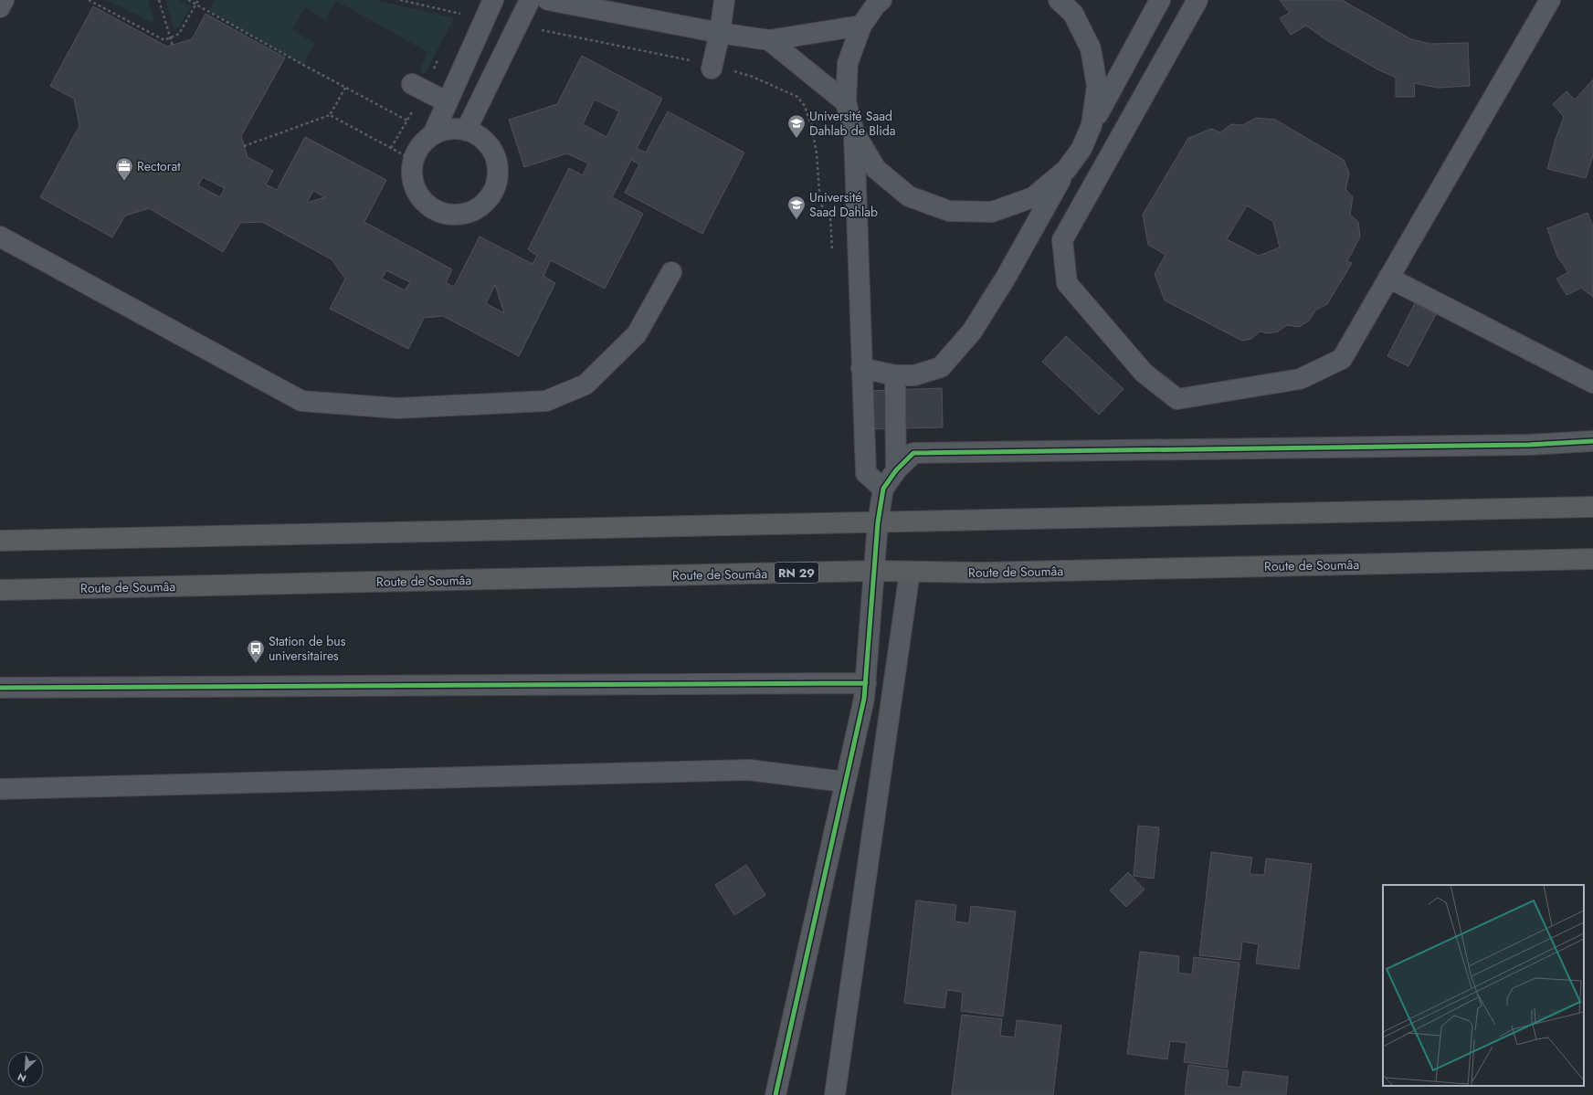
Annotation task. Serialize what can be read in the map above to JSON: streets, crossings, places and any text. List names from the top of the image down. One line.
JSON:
{"streets":{"highway":["Route de Soumâa","RN 29"]},"places":{"school or university":["Université Saad Dahlab de Blida","Université Saad Dahlab"],"office":["Rectorat"],"bus stop":["Station de bus universitaires"]},"north":"bottom left"}
